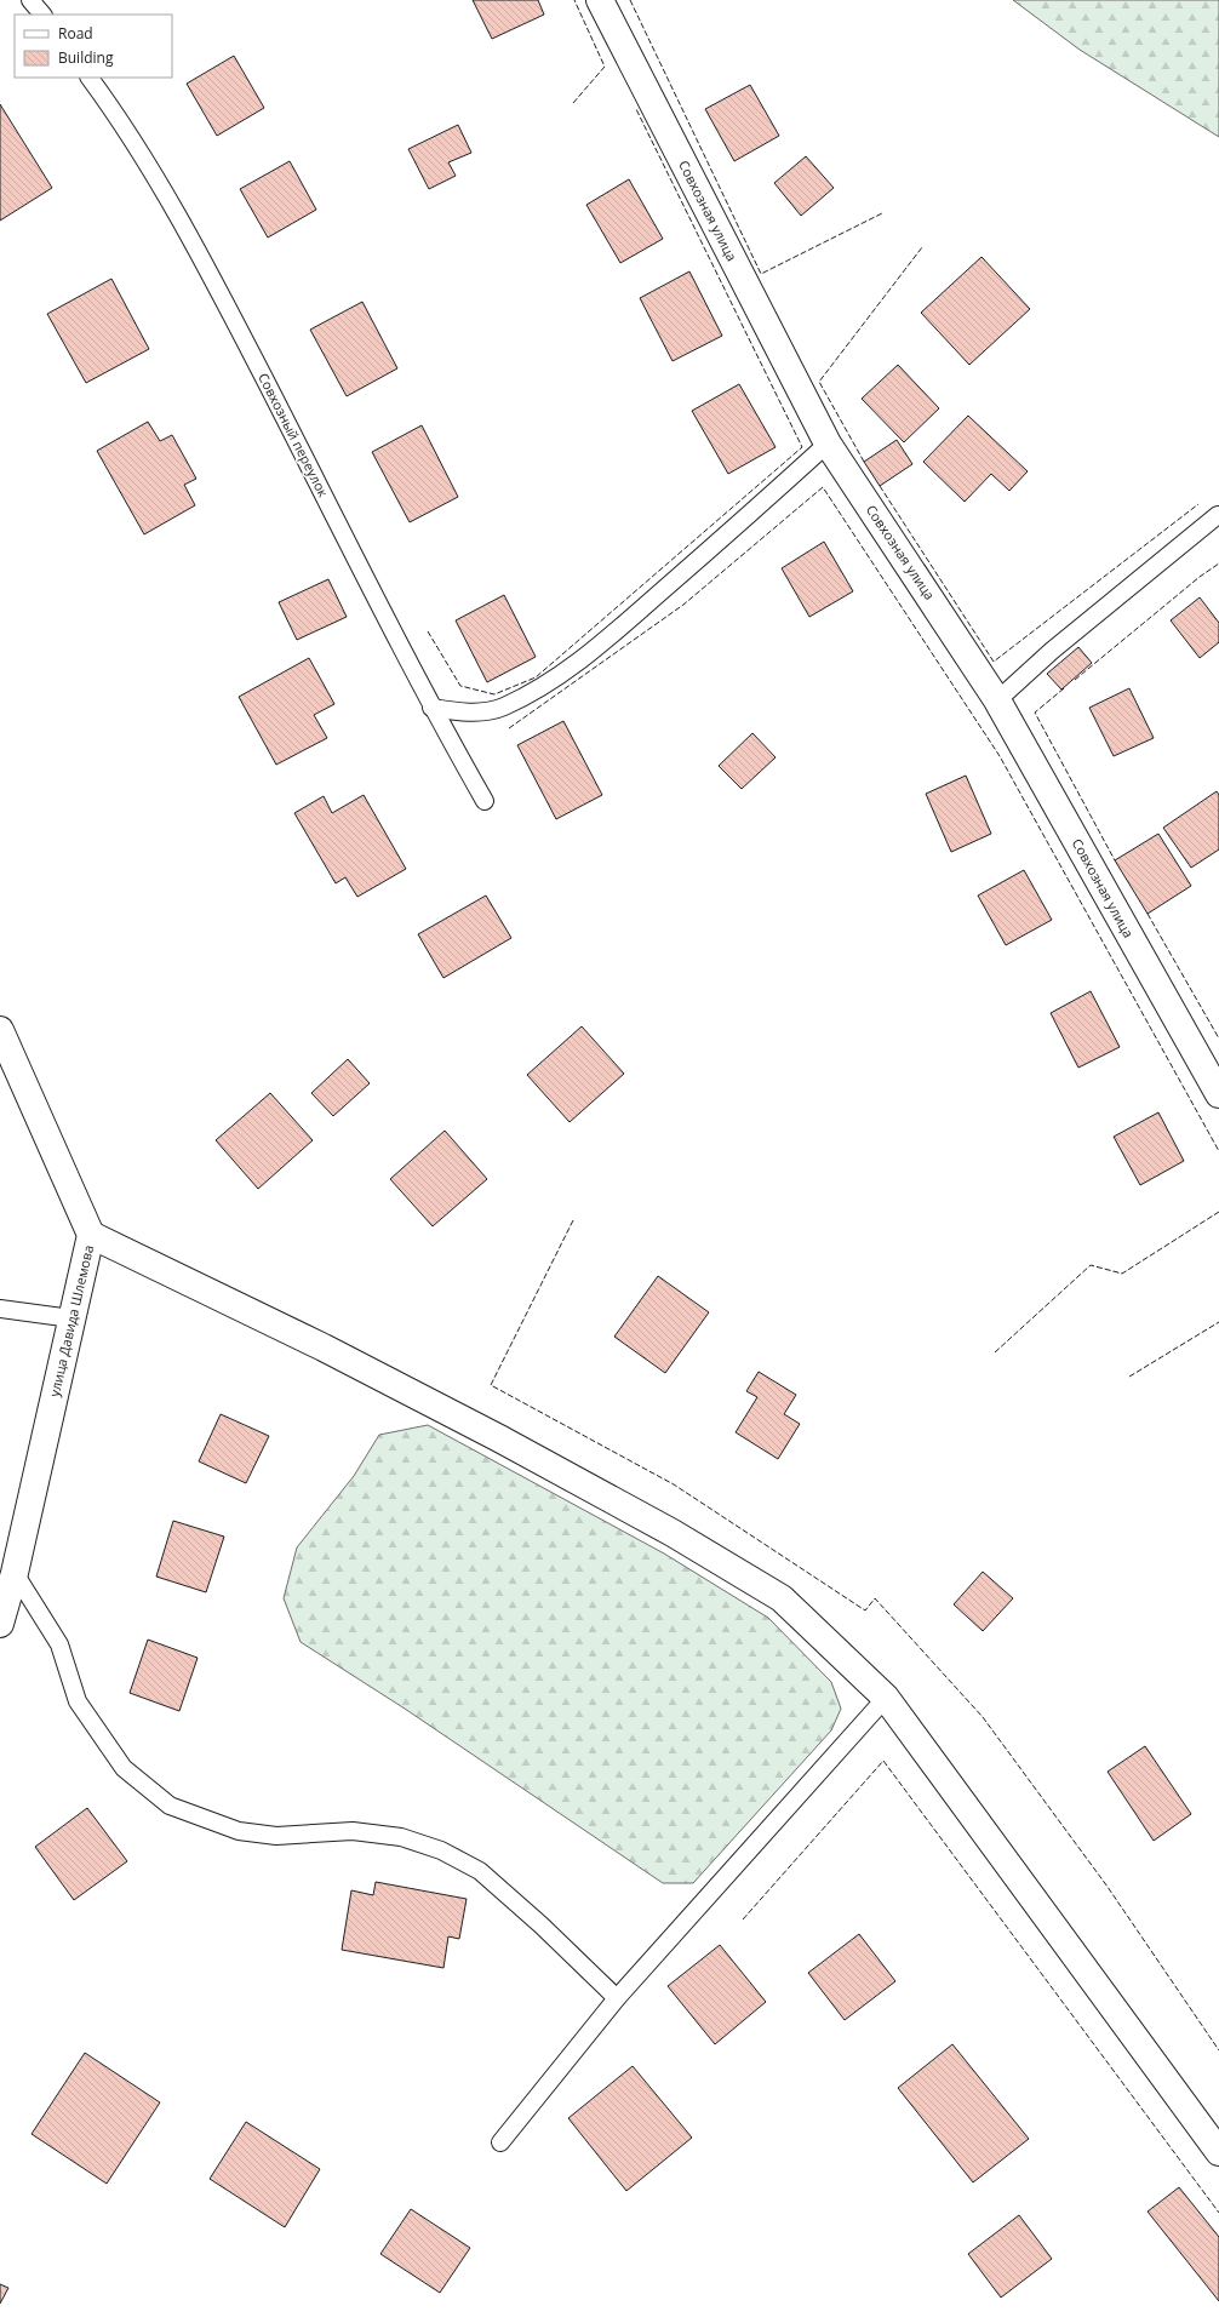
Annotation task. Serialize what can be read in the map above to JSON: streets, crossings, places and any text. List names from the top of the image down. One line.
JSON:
{"streets":{"street":["Совхозная улица","улица Давида Шлемова"],"lane":["Совхозный переулок"]},"legend":["Road","Building"]}
